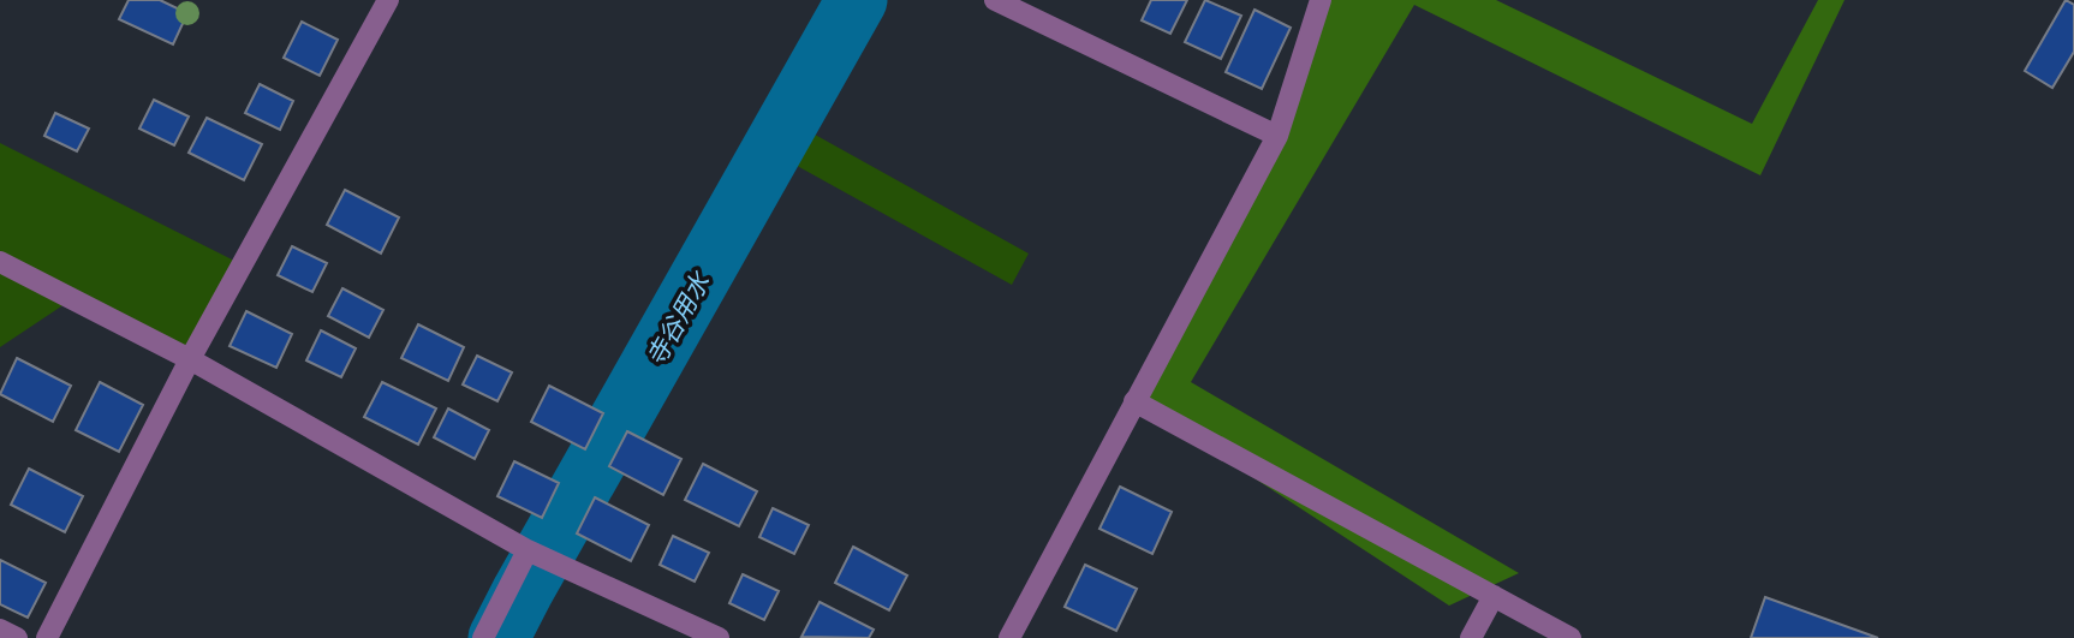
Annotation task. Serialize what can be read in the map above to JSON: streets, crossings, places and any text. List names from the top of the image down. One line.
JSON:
{"water":["寺谷用水"]}
